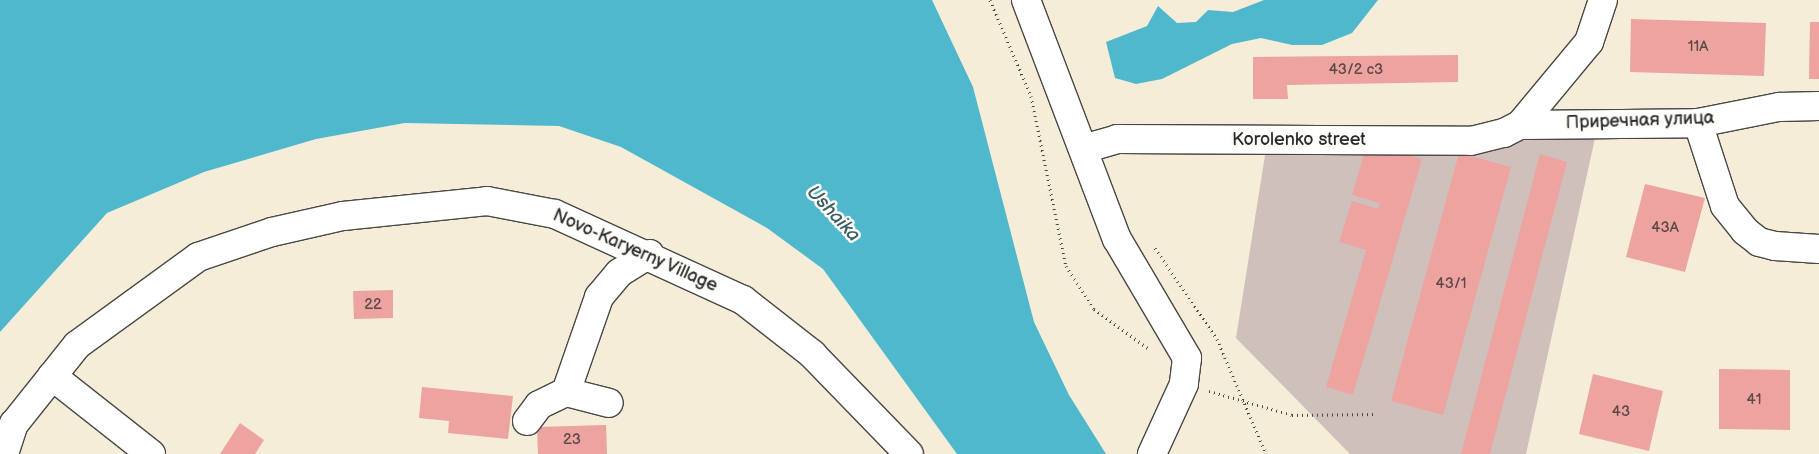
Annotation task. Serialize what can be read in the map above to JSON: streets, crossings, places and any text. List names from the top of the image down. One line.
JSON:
{"streets":{"street":["Приречная улица","Korolenko street","Novo-Karyerny Village"]},"crossings":[["Приречная улица","Korolenko street"]],"water":["Ushaika"],"house_numbers":["11А","43/2 с3","43А","43/1","22","41","43","23"]}
